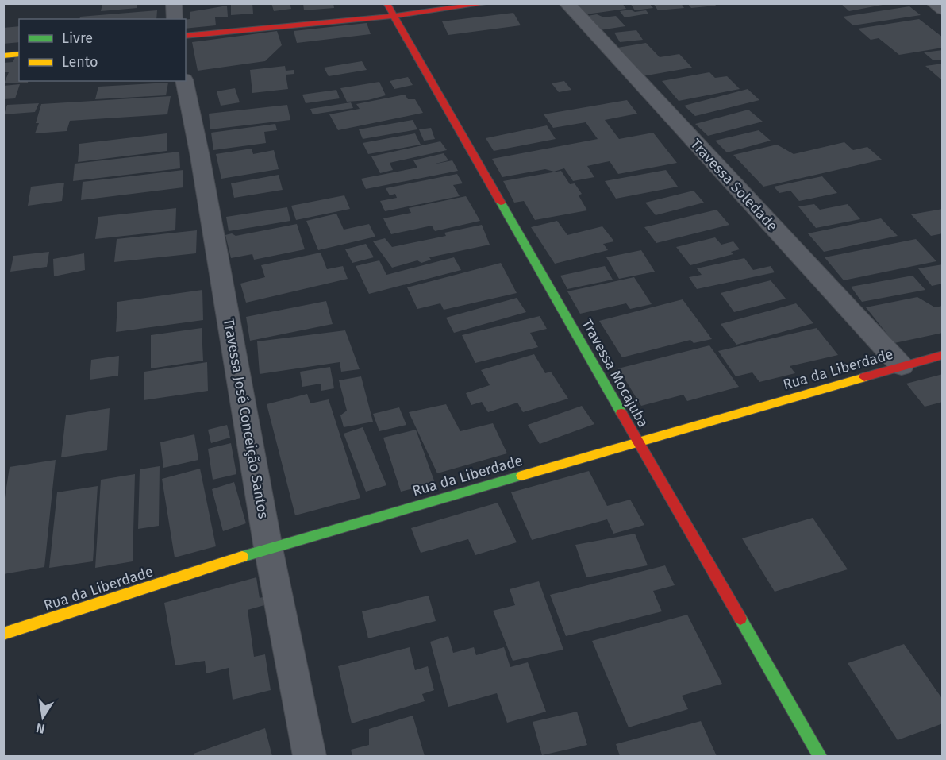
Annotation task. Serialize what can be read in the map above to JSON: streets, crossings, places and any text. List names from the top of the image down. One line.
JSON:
{"streets":{"street":["Travessa Soledade","Rua da Liberdade","Travessa Mocajuba","Travessa José Conceição Santos"]},"crossings":[["Travessa Soledade","Rua da Liberdade"],["Rua da Liberdade","Travessa Mocajuba"],["Rua da Liberdade","Travessa José Conceição Santos"]],"legend":["Livre","Lento"],"north":"bottom"}
